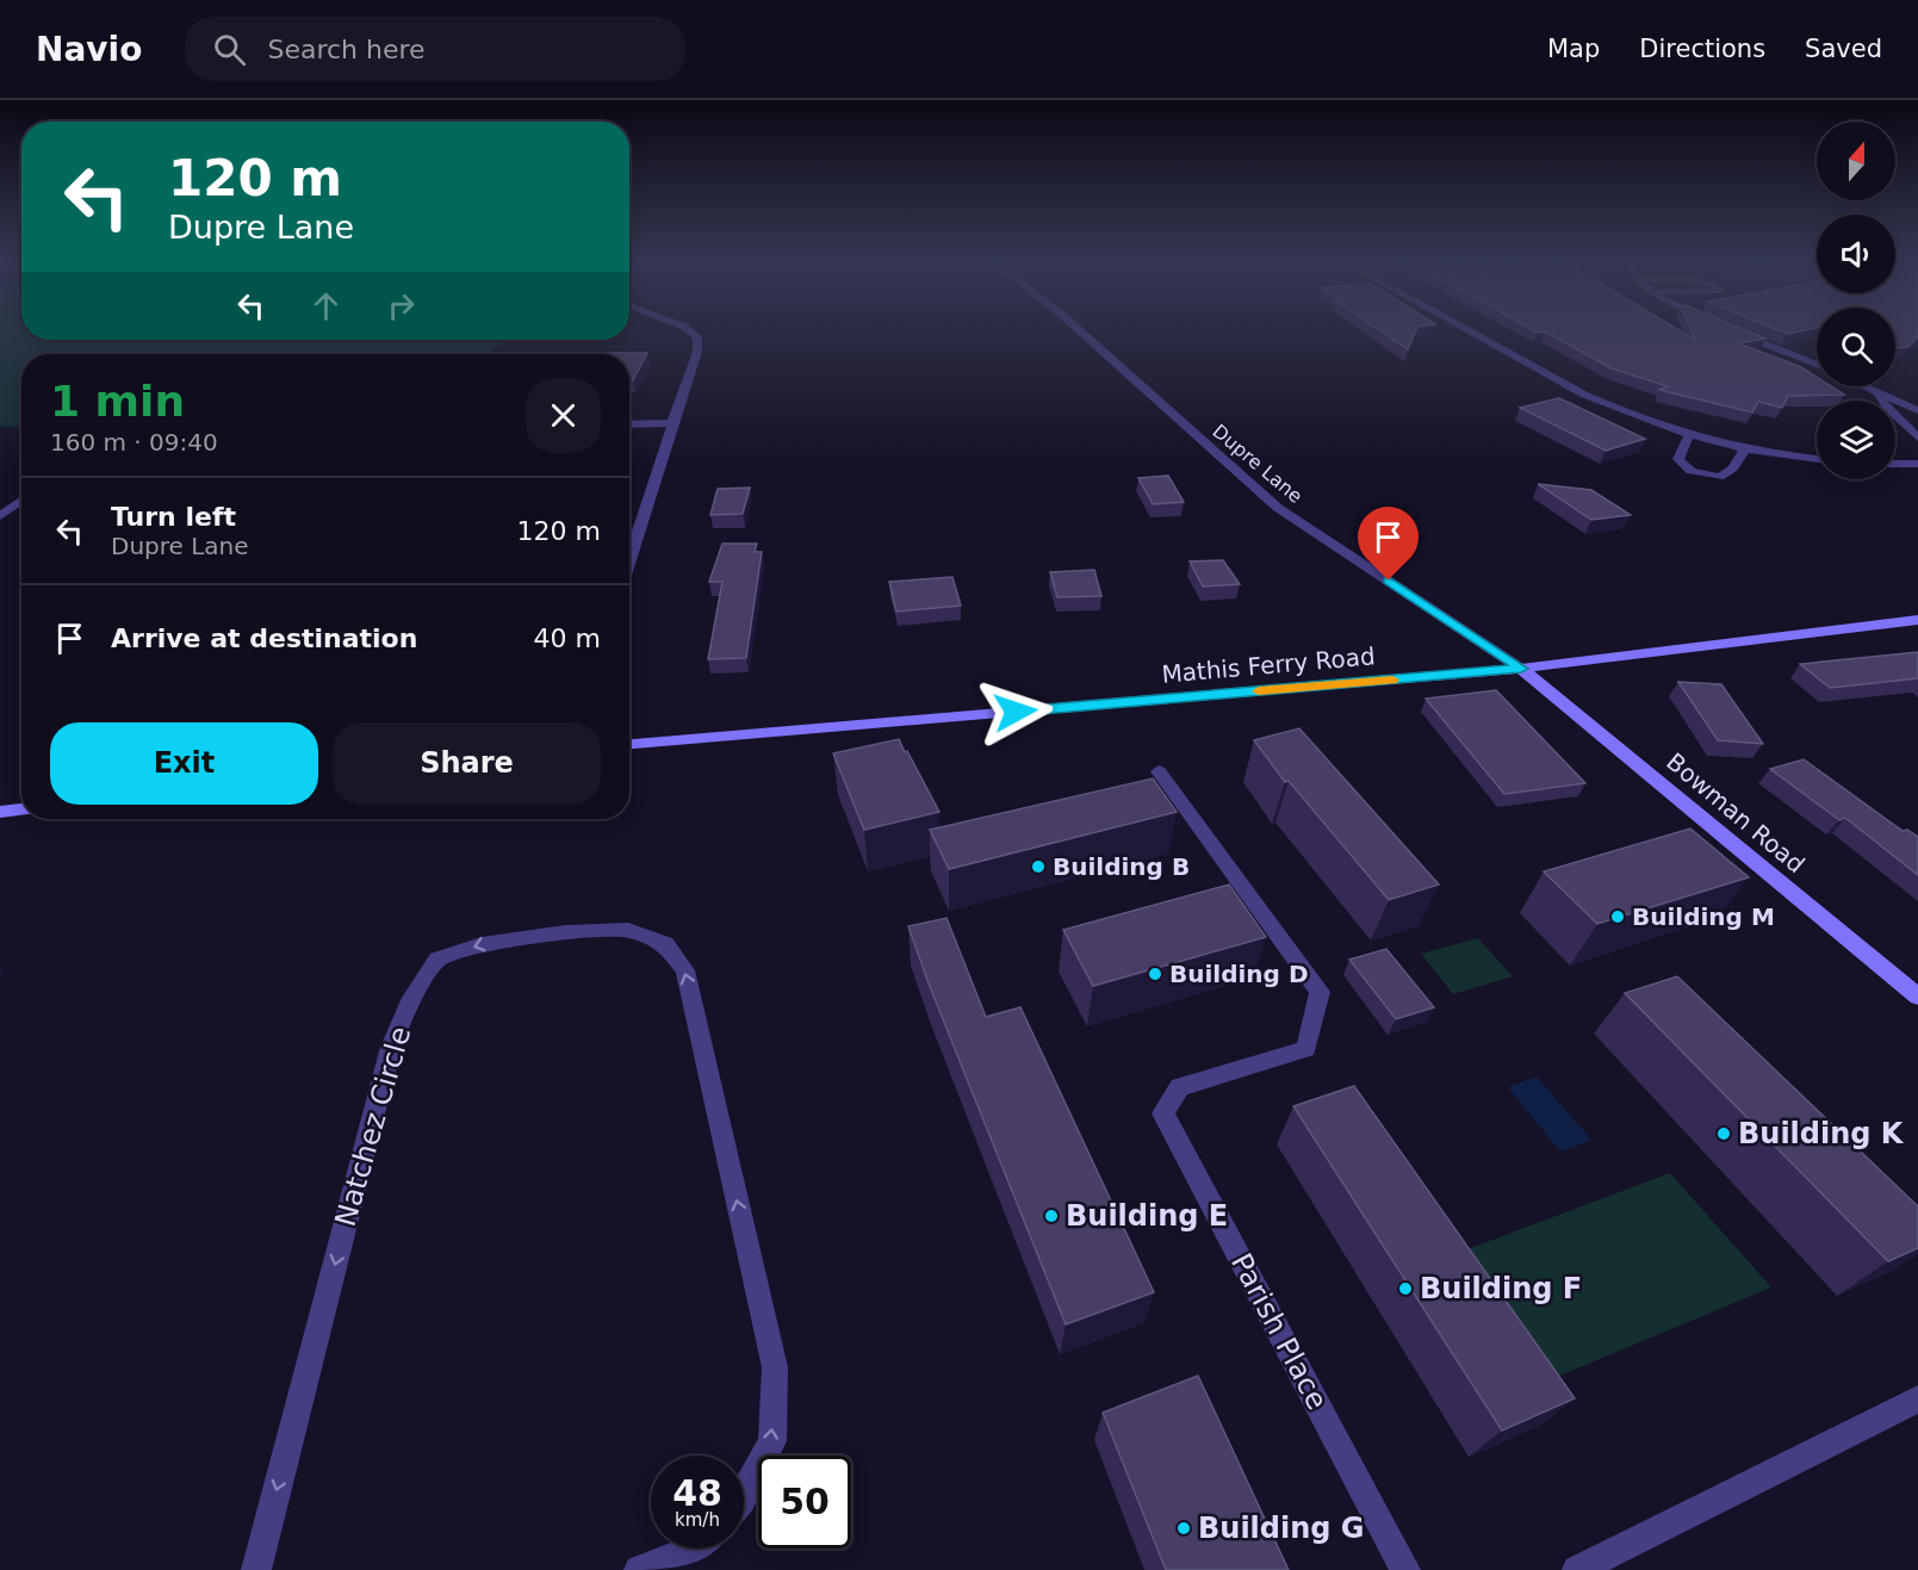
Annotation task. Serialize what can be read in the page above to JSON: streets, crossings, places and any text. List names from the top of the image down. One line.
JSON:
{"streets":{"main road":["Mathis Ferry Road","Bowman Road"],"street":["Dupre Lane","Natchez Circle","Parish Place"]},"crossings":[["Dupre Lane","Mathis Ferry Road"],["Dupre Lane","Bowman Road"],["Mathis Ferry Road","Bowman Road"]],"places":["Building B","Building M","Building D","Building K","Building E","Building F","Building G"],"north":"top","page":{"header":"Navio","search":"Search here","nav":["Map","Directions","Saved"],"turn":["120 m","Dupre Lane"],"heading":["1 min","160 m · 09:40"],"list":[{"name":"Turn left","note":"Dupre Lane","value":"120 m"},{"name":"Arrive at destination","value":"40 m"}],"buttons":["Exit","Share"],"speed":"48 km/h","limit":"50"}}
